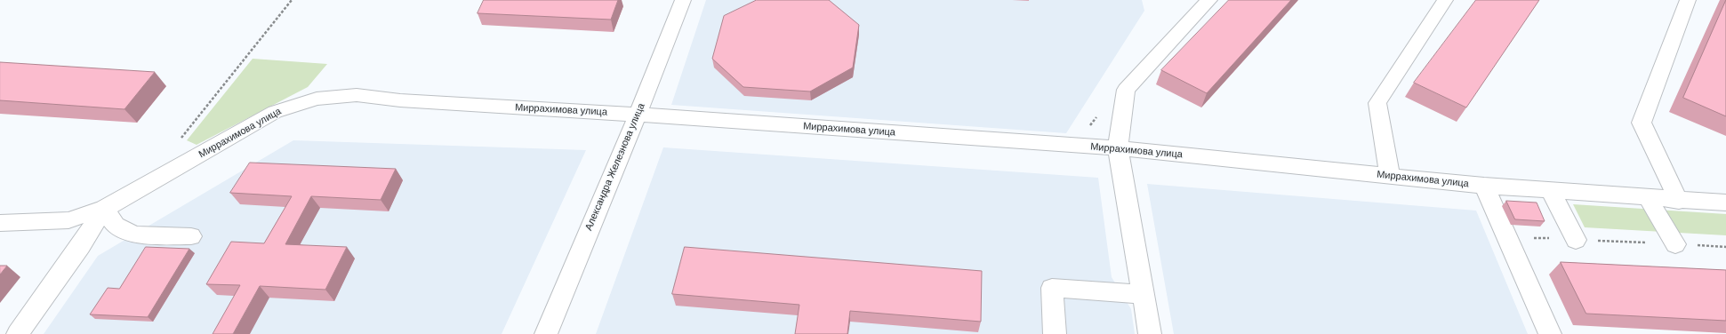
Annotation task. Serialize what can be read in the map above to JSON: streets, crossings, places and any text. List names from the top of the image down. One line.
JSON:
{"streets":{"street":["Миррахимова улица","Александра Железнова улица"]},"crossings":[["Миррахимова улица","Александра Железнова улица"]]}
